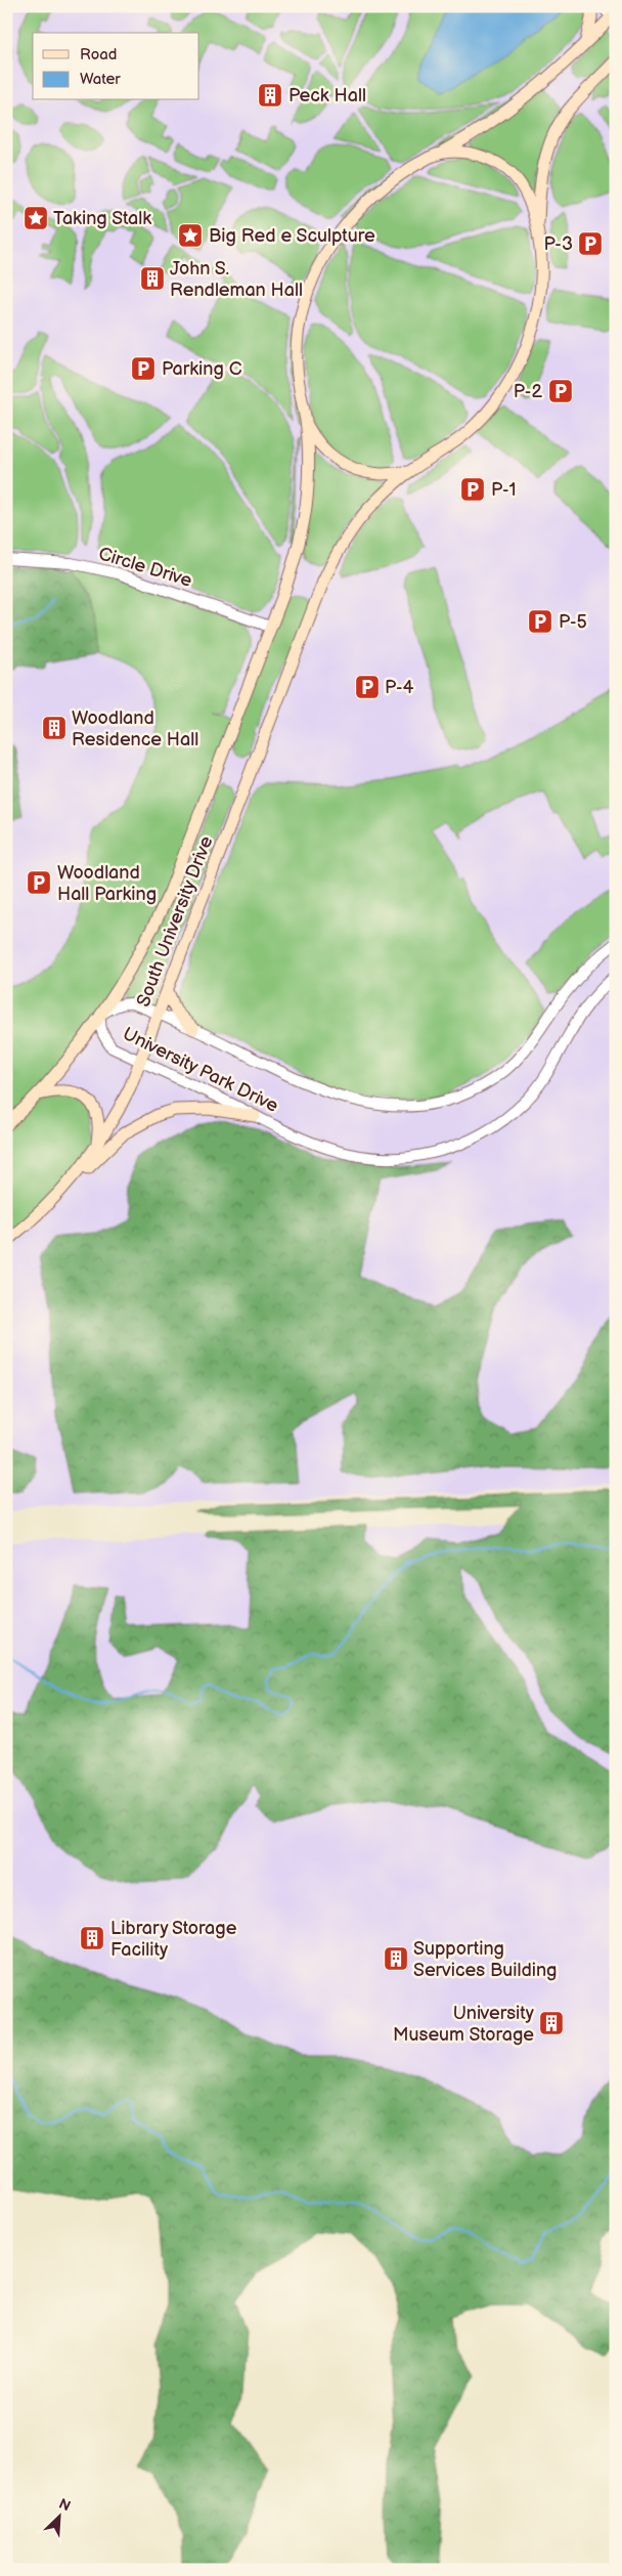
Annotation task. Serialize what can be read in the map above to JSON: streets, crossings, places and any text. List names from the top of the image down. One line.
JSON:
{"streets":{"main road":["South University Drive"],"street":["Circle Drive","University Park Drive"]},"crossings":[["Circle Drive","South University Drive"],["South University Drive","University Park Drive"]],"places":{"building":["Peck Hall","John S. Rendleman Hall","Woodland Residence Hall","Library Storage Facility","Supporting Services Building","University Museum Storage"],"place":["Taking Stalk","Big Red e Sculpture"],"parking":["P-3","Parking C","P-2","P-1","P-5","P-4","Woodland Hall Parking"]},"legend":["Road","Water"],"north":"top right"}
